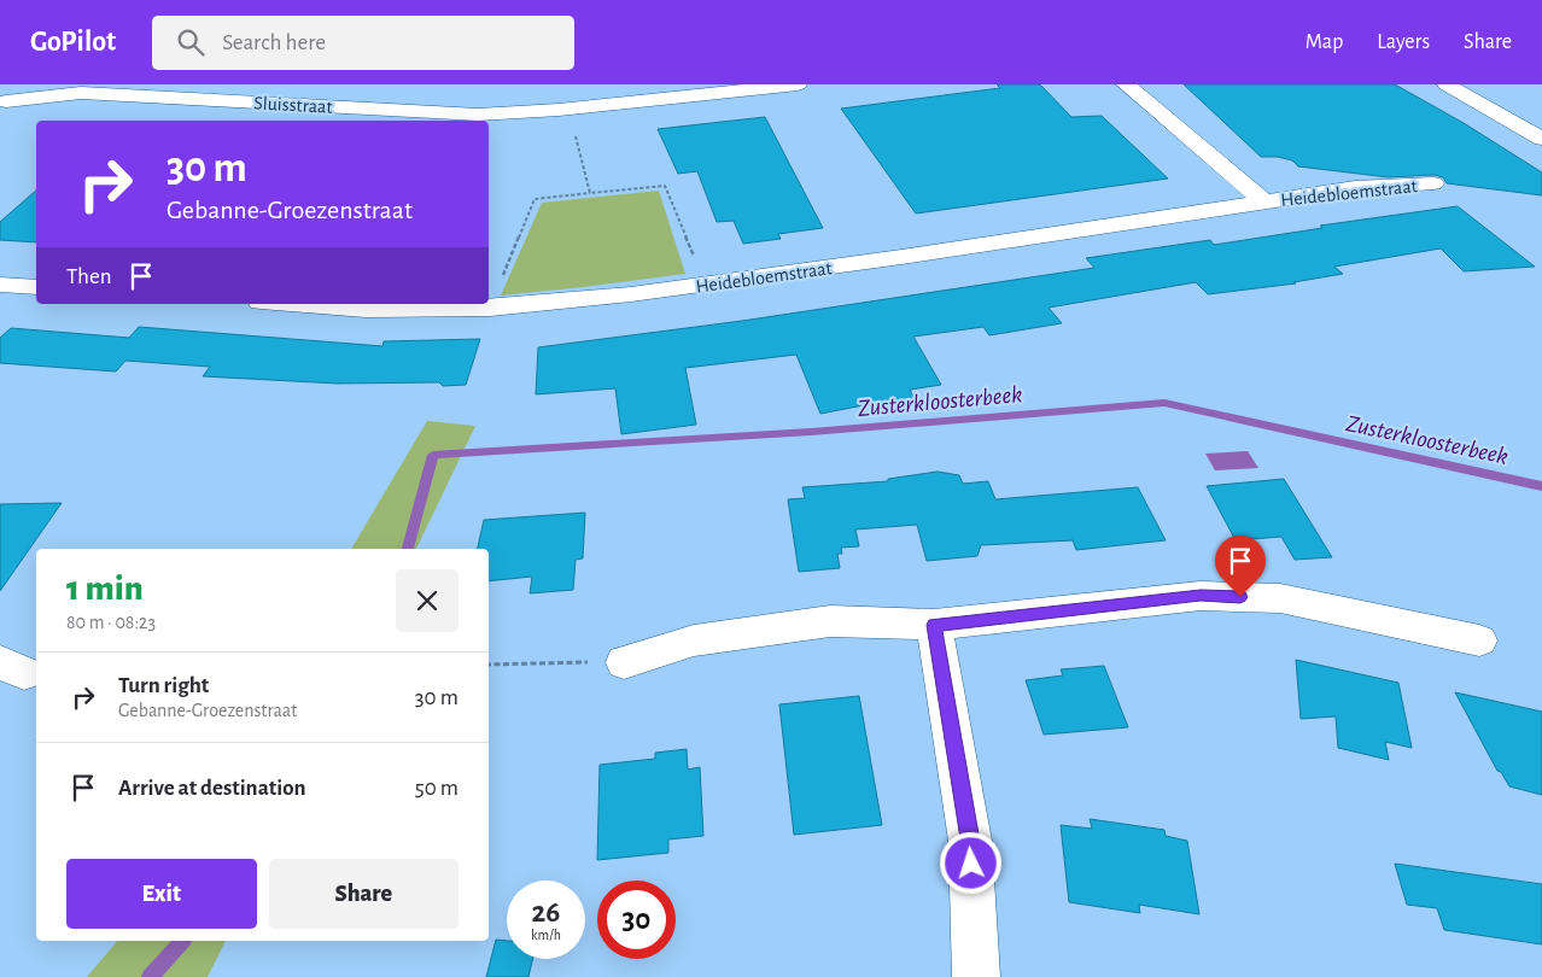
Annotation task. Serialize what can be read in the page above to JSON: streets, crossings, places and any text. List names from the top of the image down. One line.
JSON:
{"streets":{"street":["Sluisstraat","Heidebloemstraat"]},"water":["Zusterkloosterbeek"],"page":{"header":"GoPilot","search":"Search here","nav":["Map","Layers","Share"],"turn":["30 m","Gebanne-Groezenstraat"],"then":"Then","heading":["1 min","80 m · 08:23"],"list":[{"name":"Turn right","note":"Gebanne-Groezenstraat","value":"30 m"},{"name":"Arrive at destination","value":"50 m"}],"buttons":["Exit","Share"],"speed":"26 km/h","limit":"30"}}
